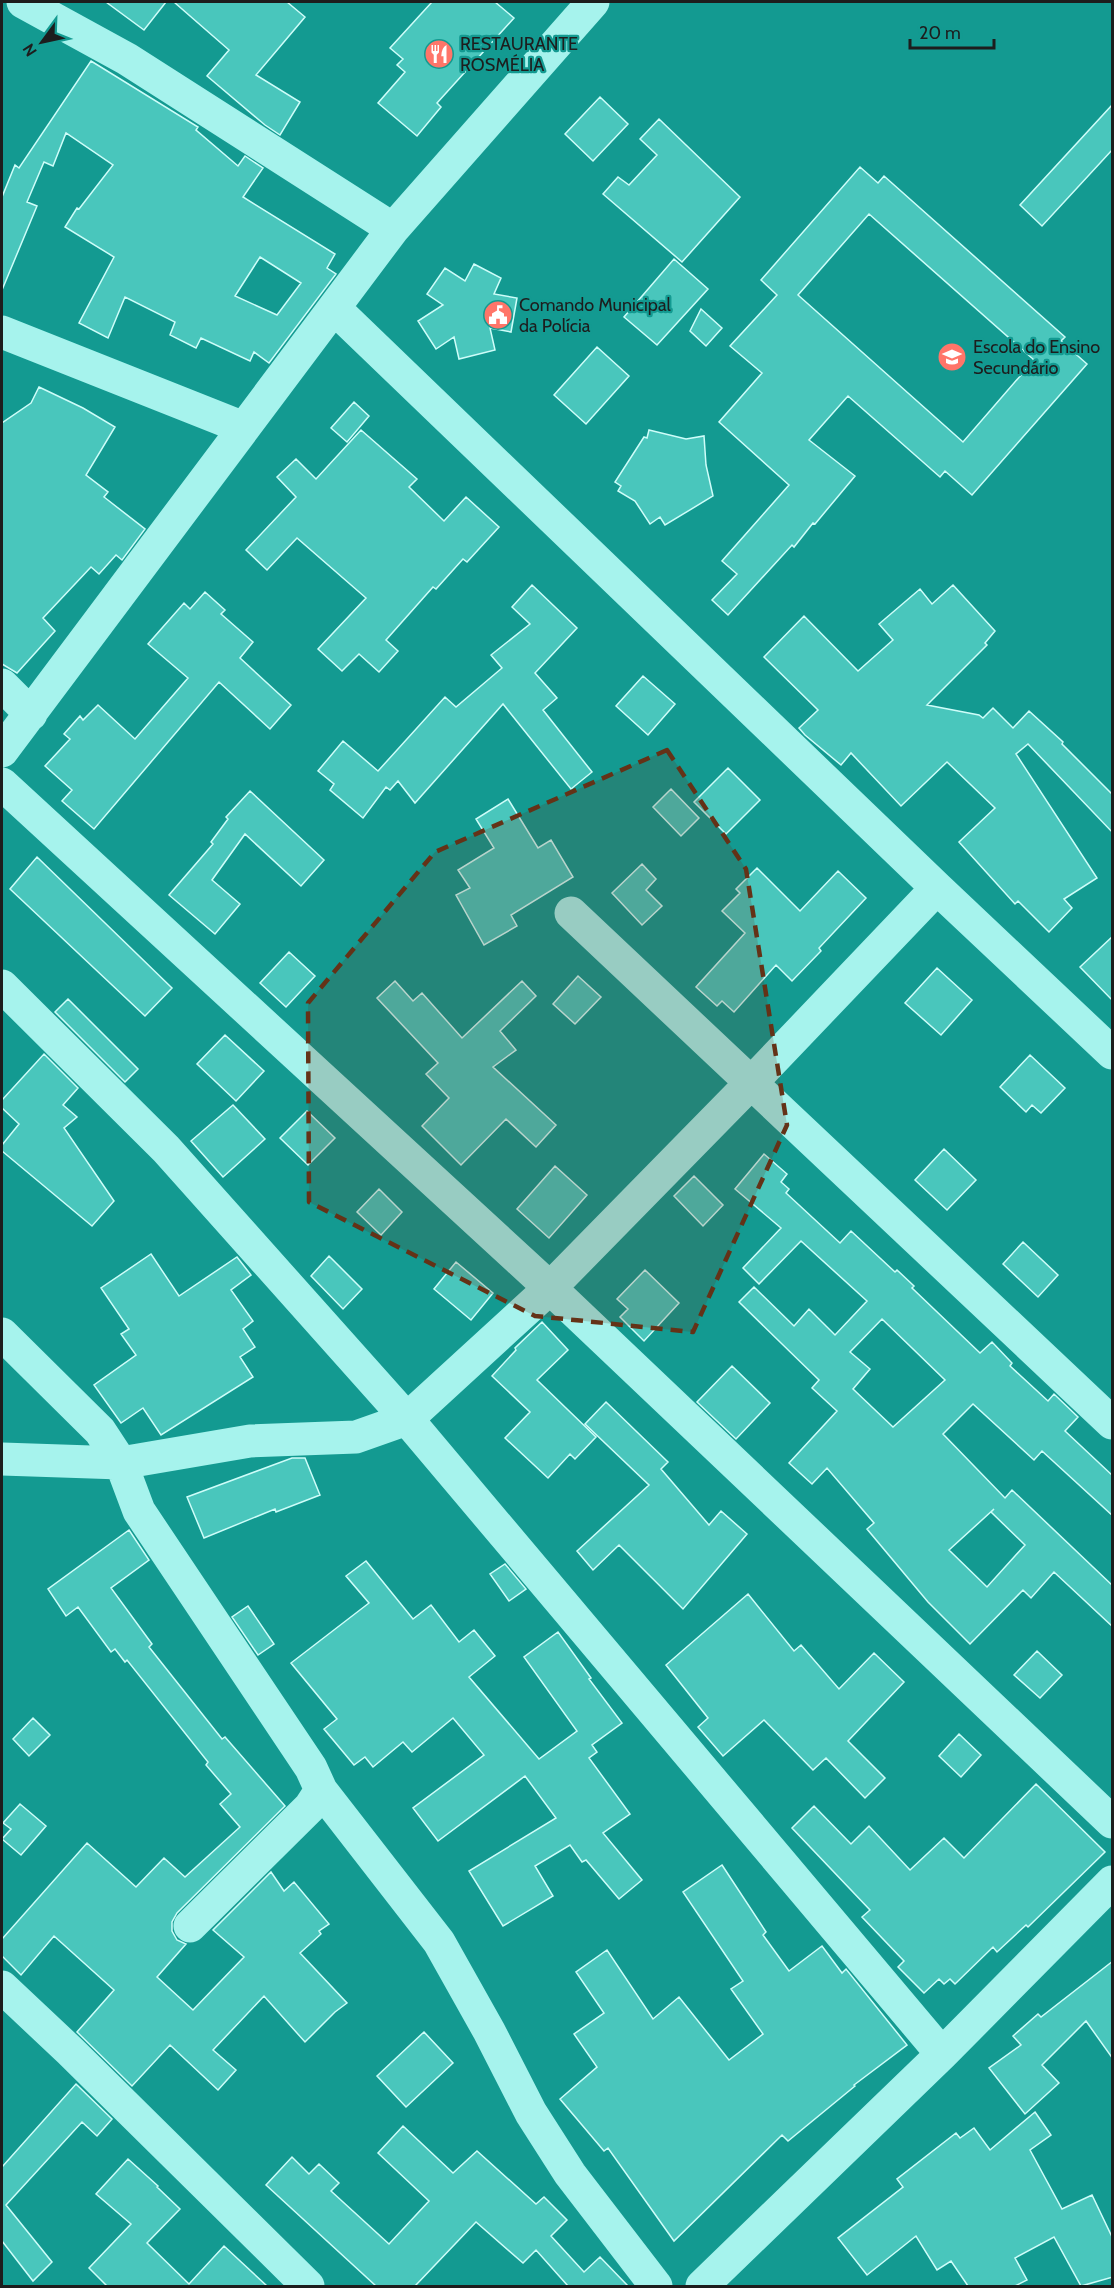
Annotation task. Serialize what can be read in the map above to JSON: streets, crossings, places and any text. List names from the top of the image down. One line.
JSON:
{"places":{"restaurant":["RESTAURANTE ROSMÉLIA"],"public building":["Comando Municipal da Polícia"],"school or university":["Escola do Ensino Secundário"]},"scale_bar":"20 m","north":"bottom left"}
